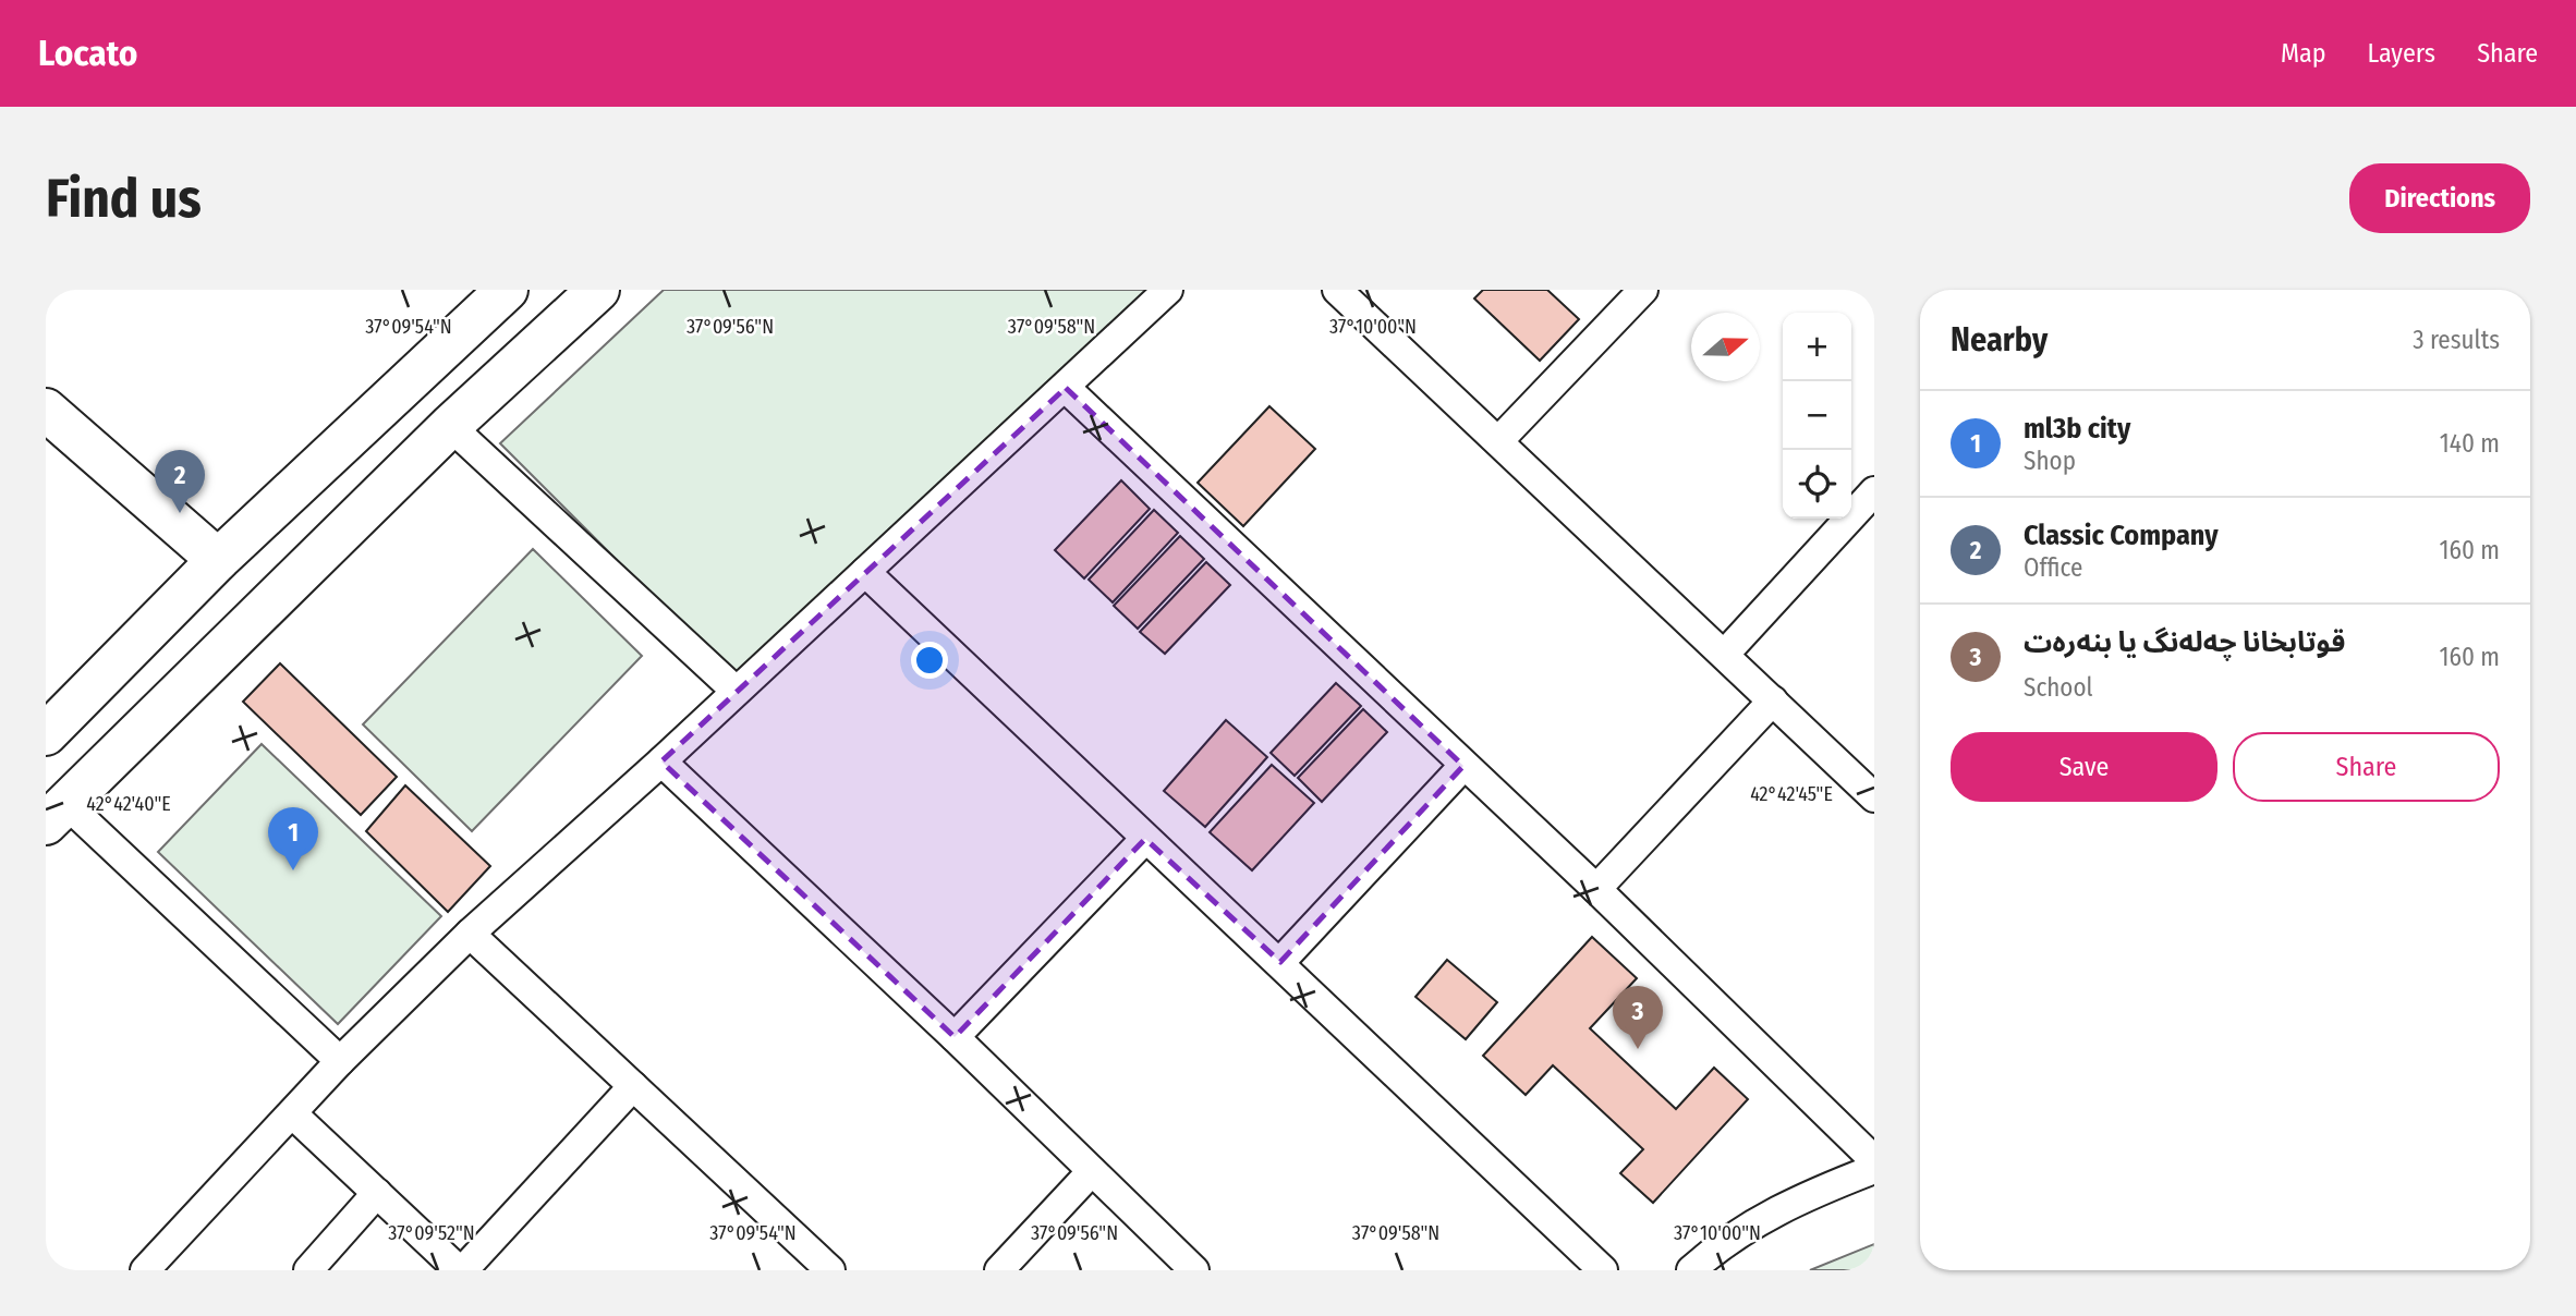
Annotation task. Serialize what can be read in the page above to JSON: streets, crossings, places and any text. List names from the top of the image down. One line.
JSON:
{"north":"right","page":{"header":"Locato","nav":["Map","Layers","Share"],"buttons":["Directions",["Save","Share"]],"title":"Find us","heading":["Nearby","3 results"],"map_buttons":["+","−"],"list":[{"mark":"1","name":"ml3b city","note":"Shop","value":"140 m"},{"mark":"2","name":"Classic Company","note":"Office","value":"160 m"},{"mark":"3","name":"قوتابخانا چەلەنگ یا بنەرەت","note":"School","value":"160 m"}],"pins":["2","1","3"]},"coordinates":["37°09'56\"N","37°09'58\"N","37°09'54\"N","37°10'00\"N","42°42'45\"E","42°42'40\"E","37°09'52\"N"]}
